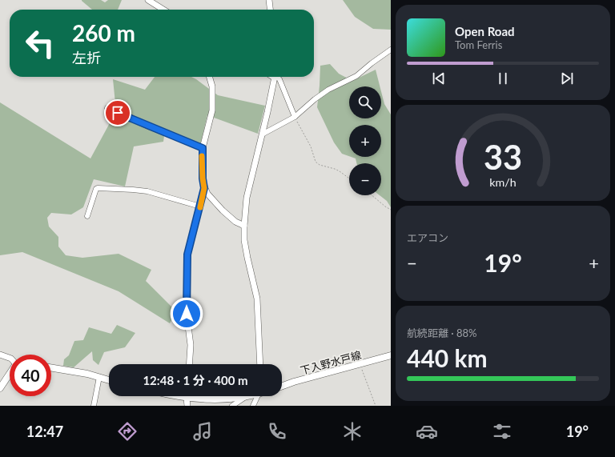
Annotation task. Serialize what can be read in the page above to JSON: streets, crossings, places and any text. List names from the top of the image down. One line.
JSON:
{"streets":{"main road":["下入野水戸線"]},"page":{"turn":["260 m","左折"],"song":["Open Road","Tom Ferris"],"map_buttons":["+","−"],"tile":["エアコン",["航続距離 · 88%","440 km"]],"heat":["−","19°","+"],"limit":"40","trip":"12:48 · 1 分 · 400 m","tabs":["12:47","19°"],"gauge":["33","km/h"]}}
